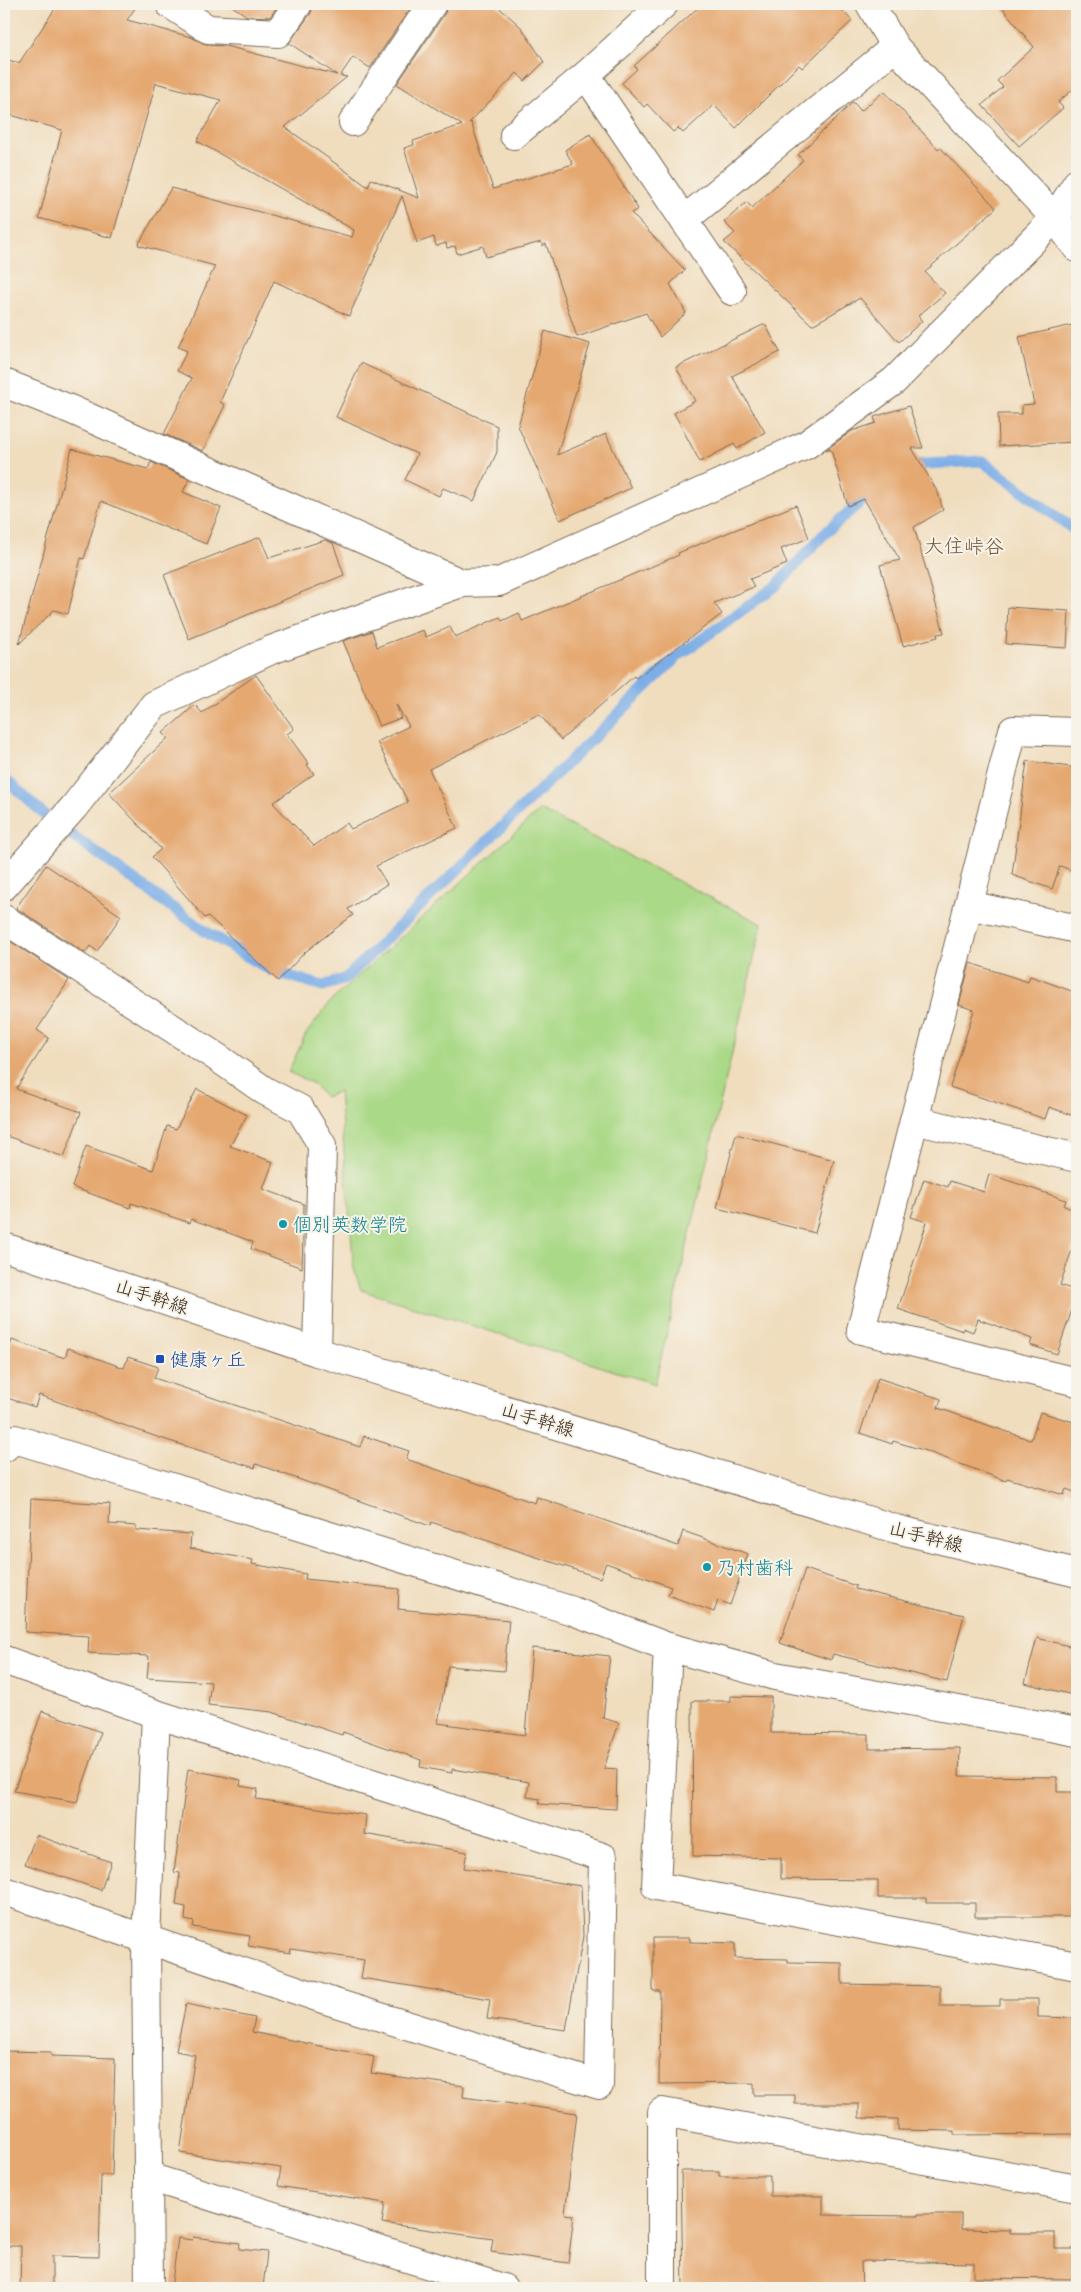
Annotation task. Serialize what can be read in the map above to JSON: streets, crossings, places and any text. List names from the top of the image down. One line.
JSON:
{"streets":{"street":["山手幹線"]},"districts":["大住峠谷"],"places":{"other":["個別英数学院","乃村歯科"],"transit":["健康ヶ丘"]}}
